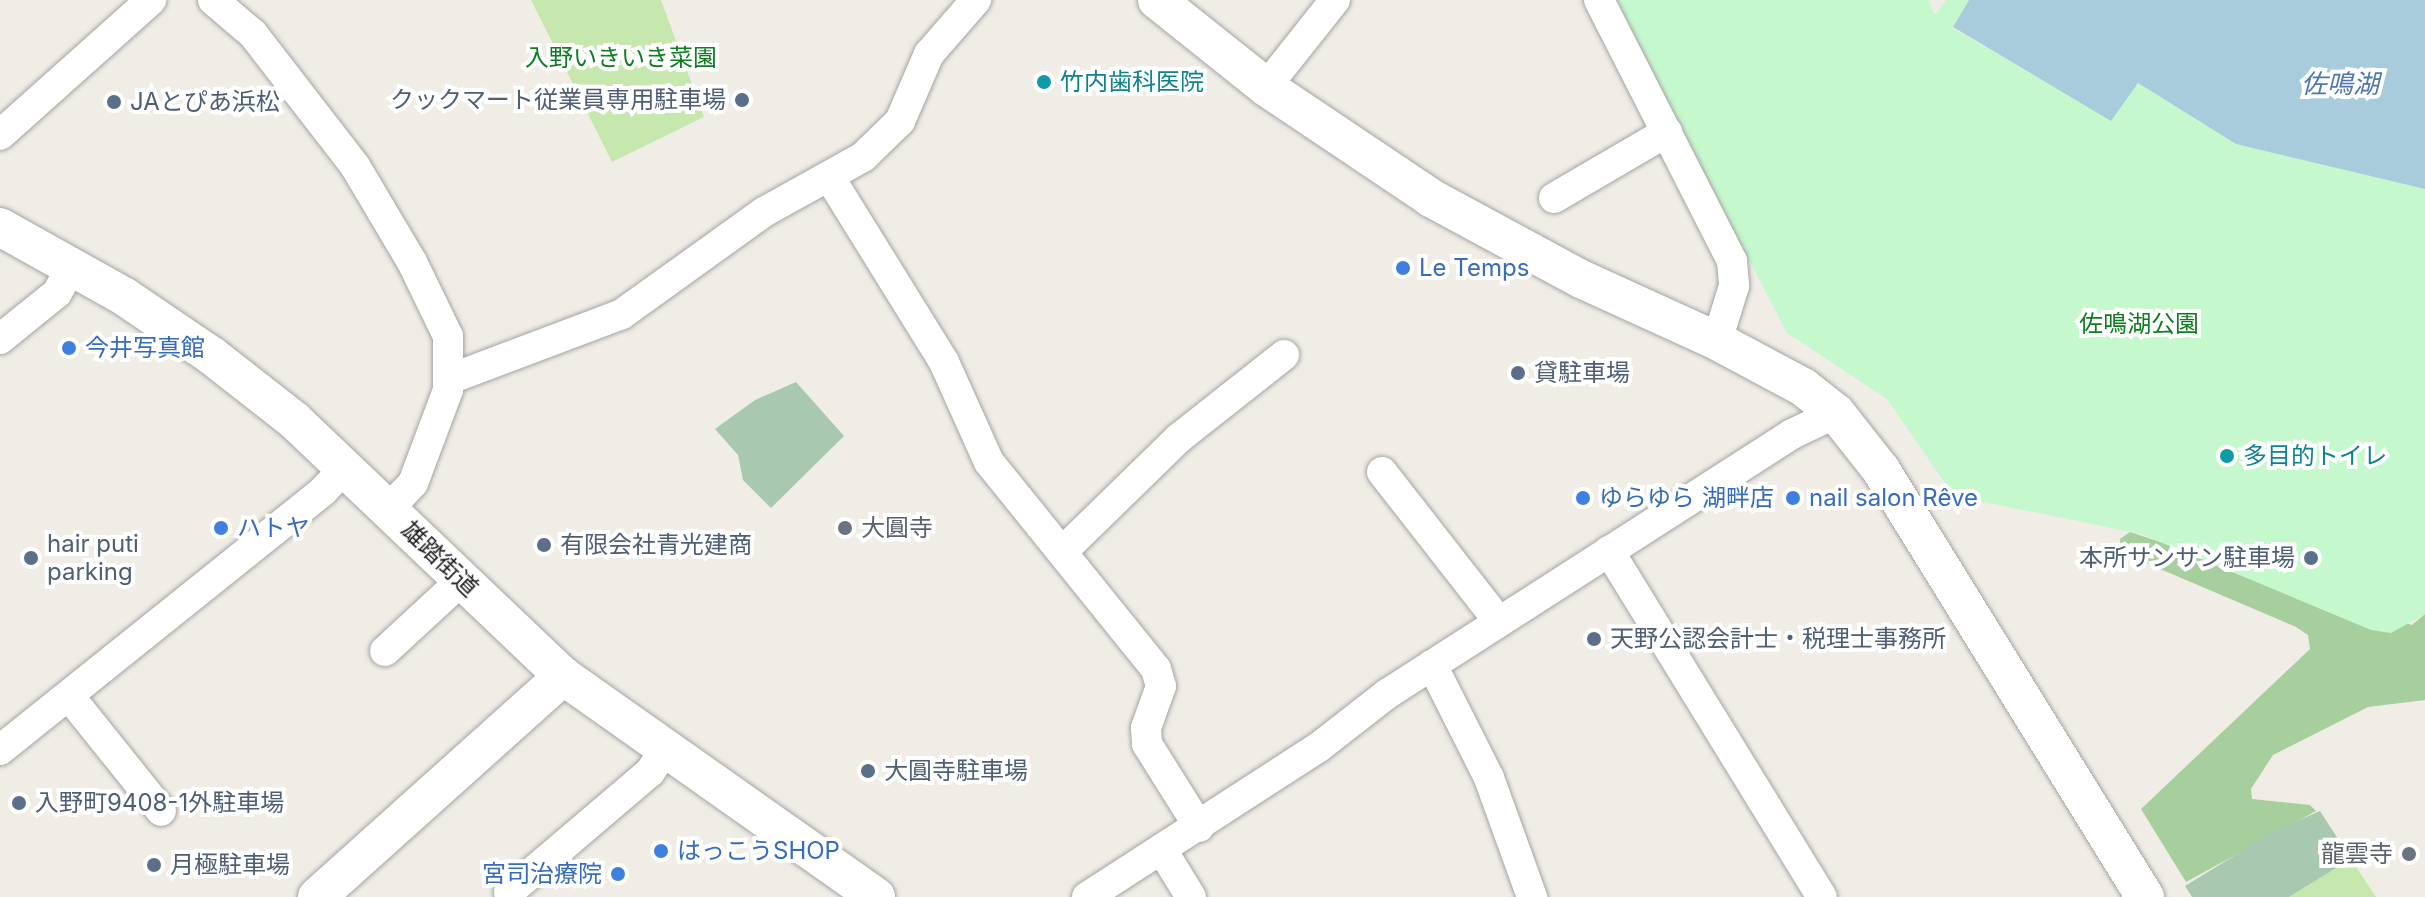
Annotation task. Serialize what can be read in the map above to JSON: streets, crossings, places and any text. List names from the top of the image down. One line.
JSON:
{"streets":{"street":["雄踏街道"]},"water":["佐鳴湖"],"parks":["入野いきいき菜園","佐鳴湖公園"],"places":["竹内歯科医院","クックマート従業員専用駐車場","JAとぴあ浜松","Le Temps","今井写真館","貸駐車場","多目的トイレ","ゆらゆら 湖畔店","nail salon Rêve","ハトヤ","大圓寺","有限会社青光建商","hair puti parking","本所サンサン駐車場","天野公認会計士・税理士事務所","大圓寺駐車場","入野町9408-1外駐車場","はっこうSHOP","龍雲寺","月極駐車場","宮司治療院"]}
